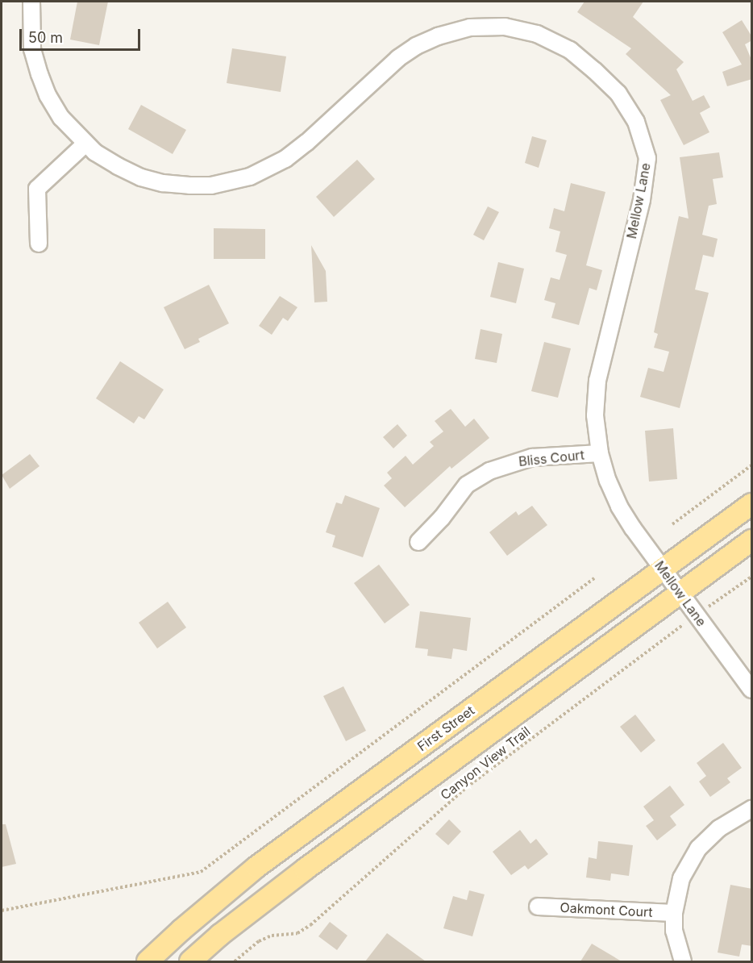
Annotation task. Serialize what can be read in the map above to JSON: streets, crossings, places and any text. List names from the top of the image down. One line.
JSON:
{"streets":{"main road":["First Street"],"street":["Mellow Lane","Bliss Court","Oakmont Court"],"path":["Canyon View Trail"]},"crossings":[["Mellow Lane","Bliss Court"],["Mellow Lane","First Street"],["Mellow Lane","Canyon View Trail"]],"scale_bar":"50 m"}
